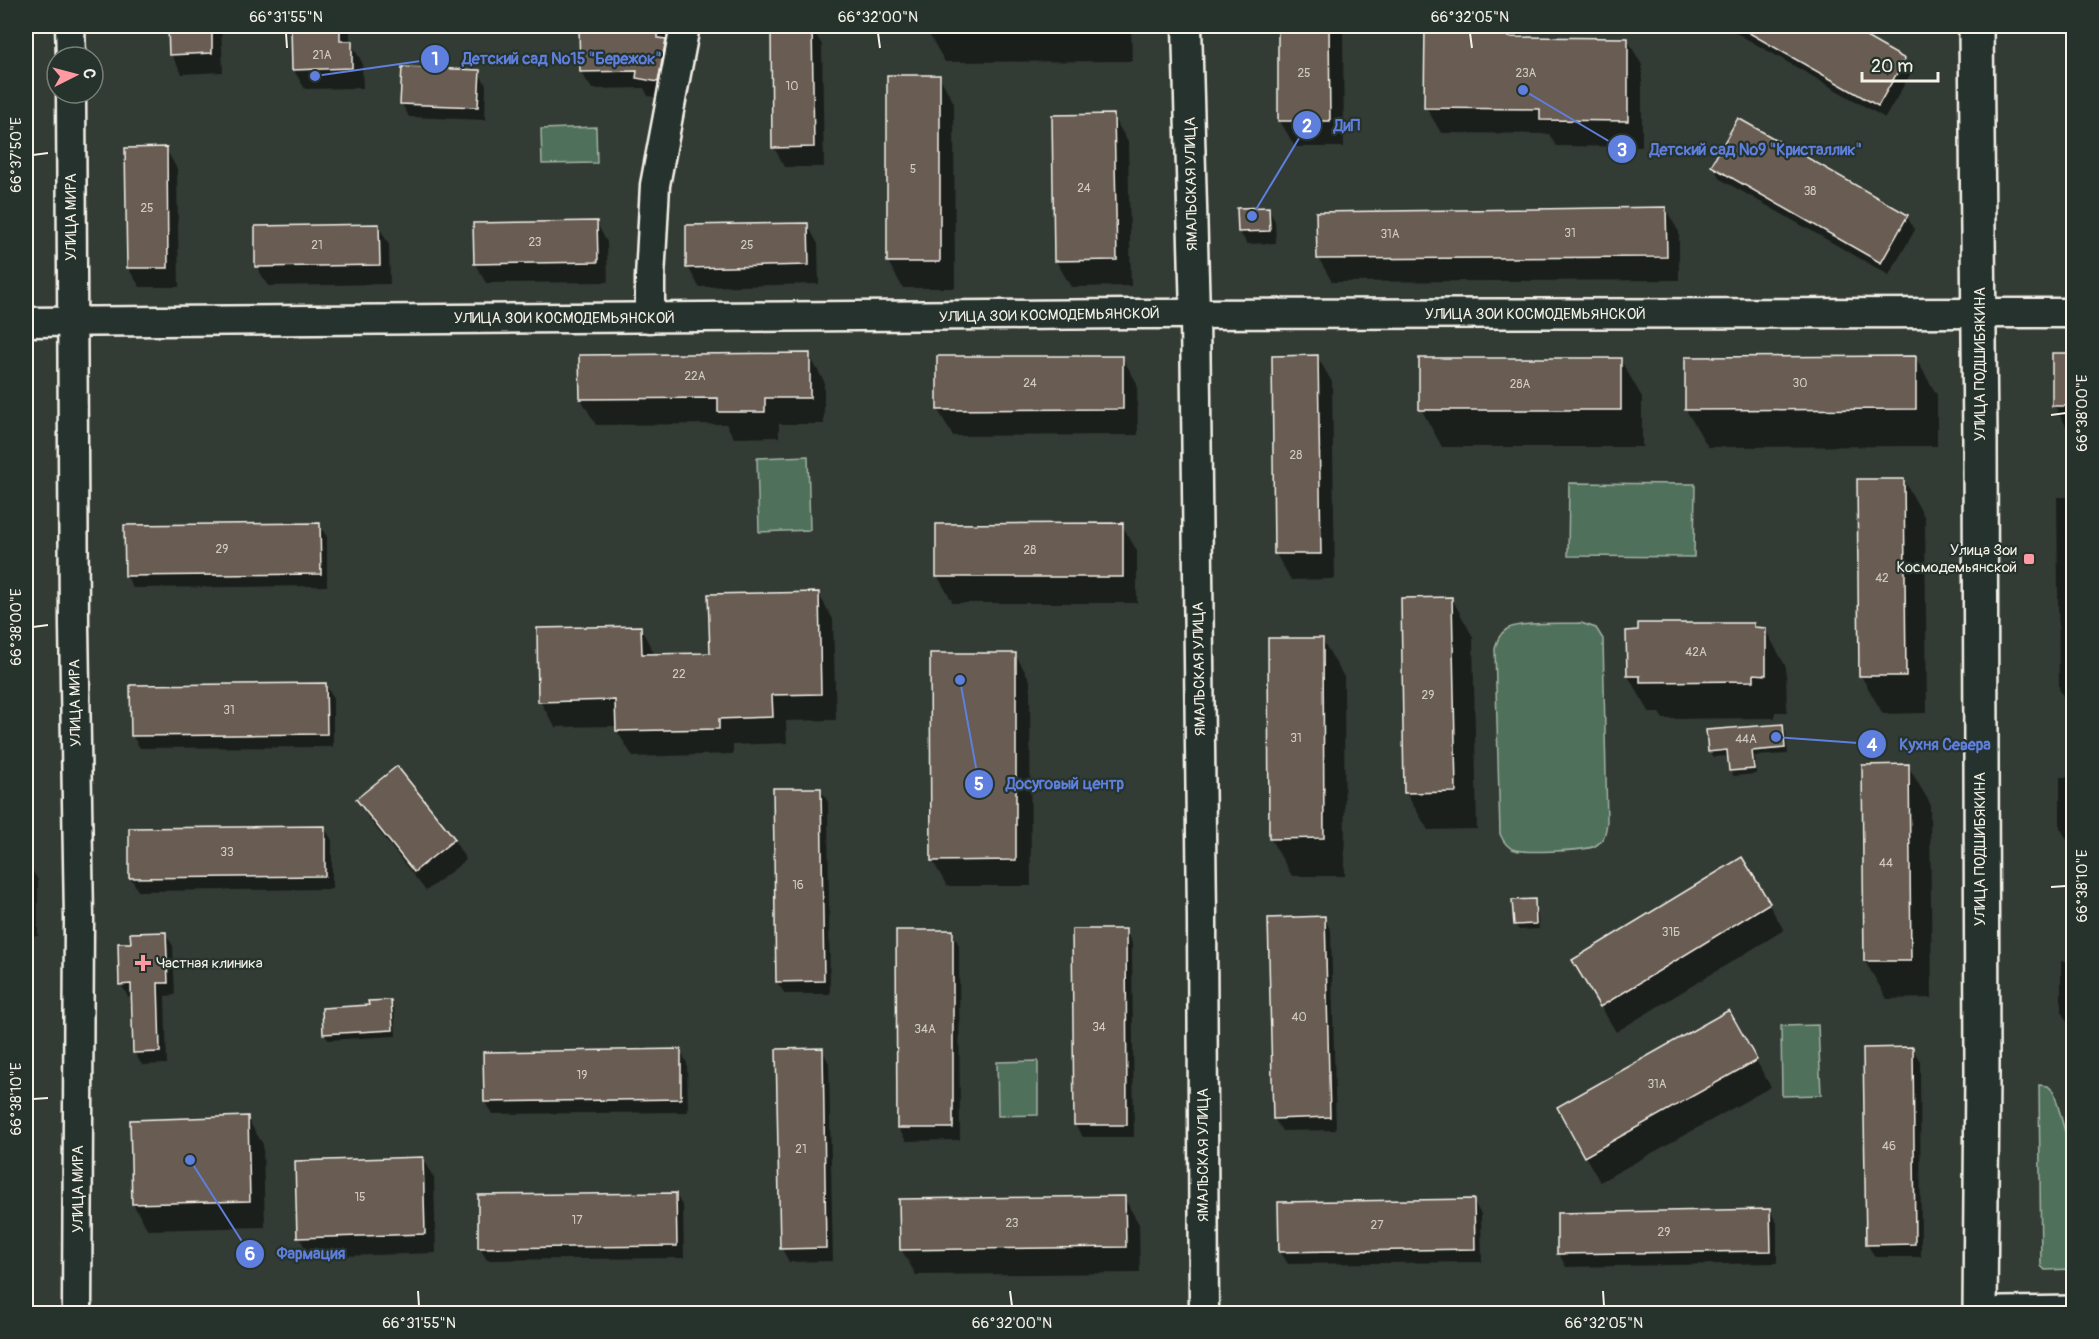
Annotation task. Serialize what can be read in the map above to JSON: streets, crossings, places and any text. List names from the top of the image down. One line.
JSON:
{"streets":{"main road":["УЛИЦА ПОДШИБЯКИНА"],"street":["ЯМАЛЬСКАЯ УЛИЦА","УЛИЦА МИРА","УЛИЦА ЗОИ КОСМОДЕМЬЯНСКОЙ"]},"crossings":[["ЯМАЛЬСКАЯ УЛИЦА","УЛИЦА ЗОИ КОСМОДЕМЬЯНСКОЙ"],["УЛИЦА МИРА","УЛИЦА ЗОИ КОСМОДЕМЬЯНСКОЙ"],["УЛИЦА ЗОИ КОСМОДЕМЬЯНСКОЙ","УЛИЦА ПОДШИБЯКИНА"]],"places":{"other":["Детский сад №15 \"Бережок\"","Детский сад №9 \"Кристаллик\"","ДиП","Досуговый центр","Кухня Севера","Фармация"],"transit":["Улица Зои Космодемьянской"],"health":["Частная клиника"]},"house_numbers":["21А","25","23А","10","5","24","38","25","31","31А","23","21","25","22А","24","30","28А","28","29","28","42","42А","22","29","31","31","44А","33","44","16","31Б","40","34","34А","19","31А","46","21","15","17","23","27","29"],"scale_bar":"20 m","north":"right","coordinates":["66°31'55\"N","66°32'00\"N","66°32'05\"N","66°37'50\"E","66°38'00\"E","66°38'10\"E"]}
